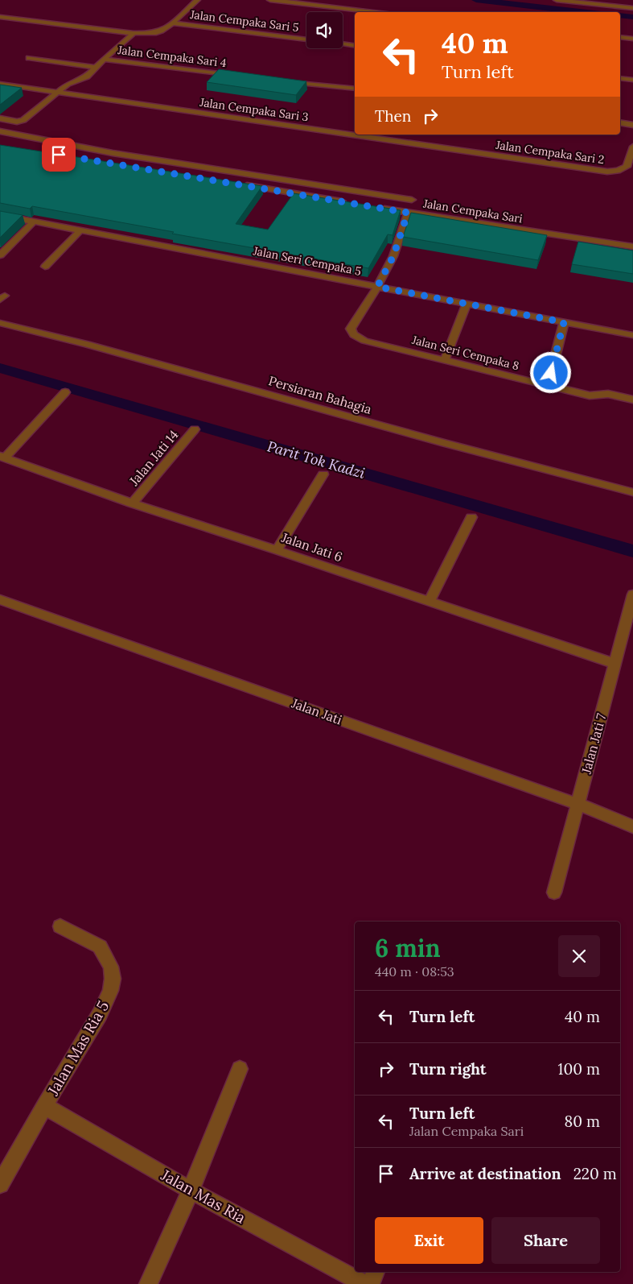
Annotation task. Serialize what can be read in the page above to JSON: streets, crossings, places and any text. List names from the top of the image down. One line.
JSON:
{"streets":{"street":["Jalan Cempaka Sari 5","Jalan Cempaka Sari 4","Jalan Cempaka Sari 3","Jalan Cempaka Sari 2","Jalan Cempaka Sari","Jalan Seri Cempaka 5","Jalan Seri Cempaka 8","Persiaran Bahagia","Jalan Jati 14","Jalan Jati 6","Jalan Jati","Jalan Jati 7","Jalan Mas Ria 5","Jalan Mas Ria"]},"crossings":[["Jalan Cempaka Sari 3","Jalan Cempaka Sari 2"],["Jalan Seri Cempaka 5","Jalan Seri Cempaka 8"],["Jalan Jati 14","Jalan Jati 6"],["Jalan Jati 6","Jalan Jati 7"],["Jalan Jati","Jalan Jati 7"],["Jalan Mas Ria 5","Jalan Mas Ria"]],"water":["Parit Tok Kadzi"],"page":{"turn":["40 m","Turn left"],"then":"Then","heading":["6 min","440 m · 08:53"],"list":[{"name":"Turn left","value":"40 m"},{"name":"Turn right","value":"100 m"},{"name":"Turn left","note":"Jalan Cempaka Sari","value":"80 m"},{"name":"Arrive at destination","value":"220 m"}],"buttons":["Exit","Share"]}}
